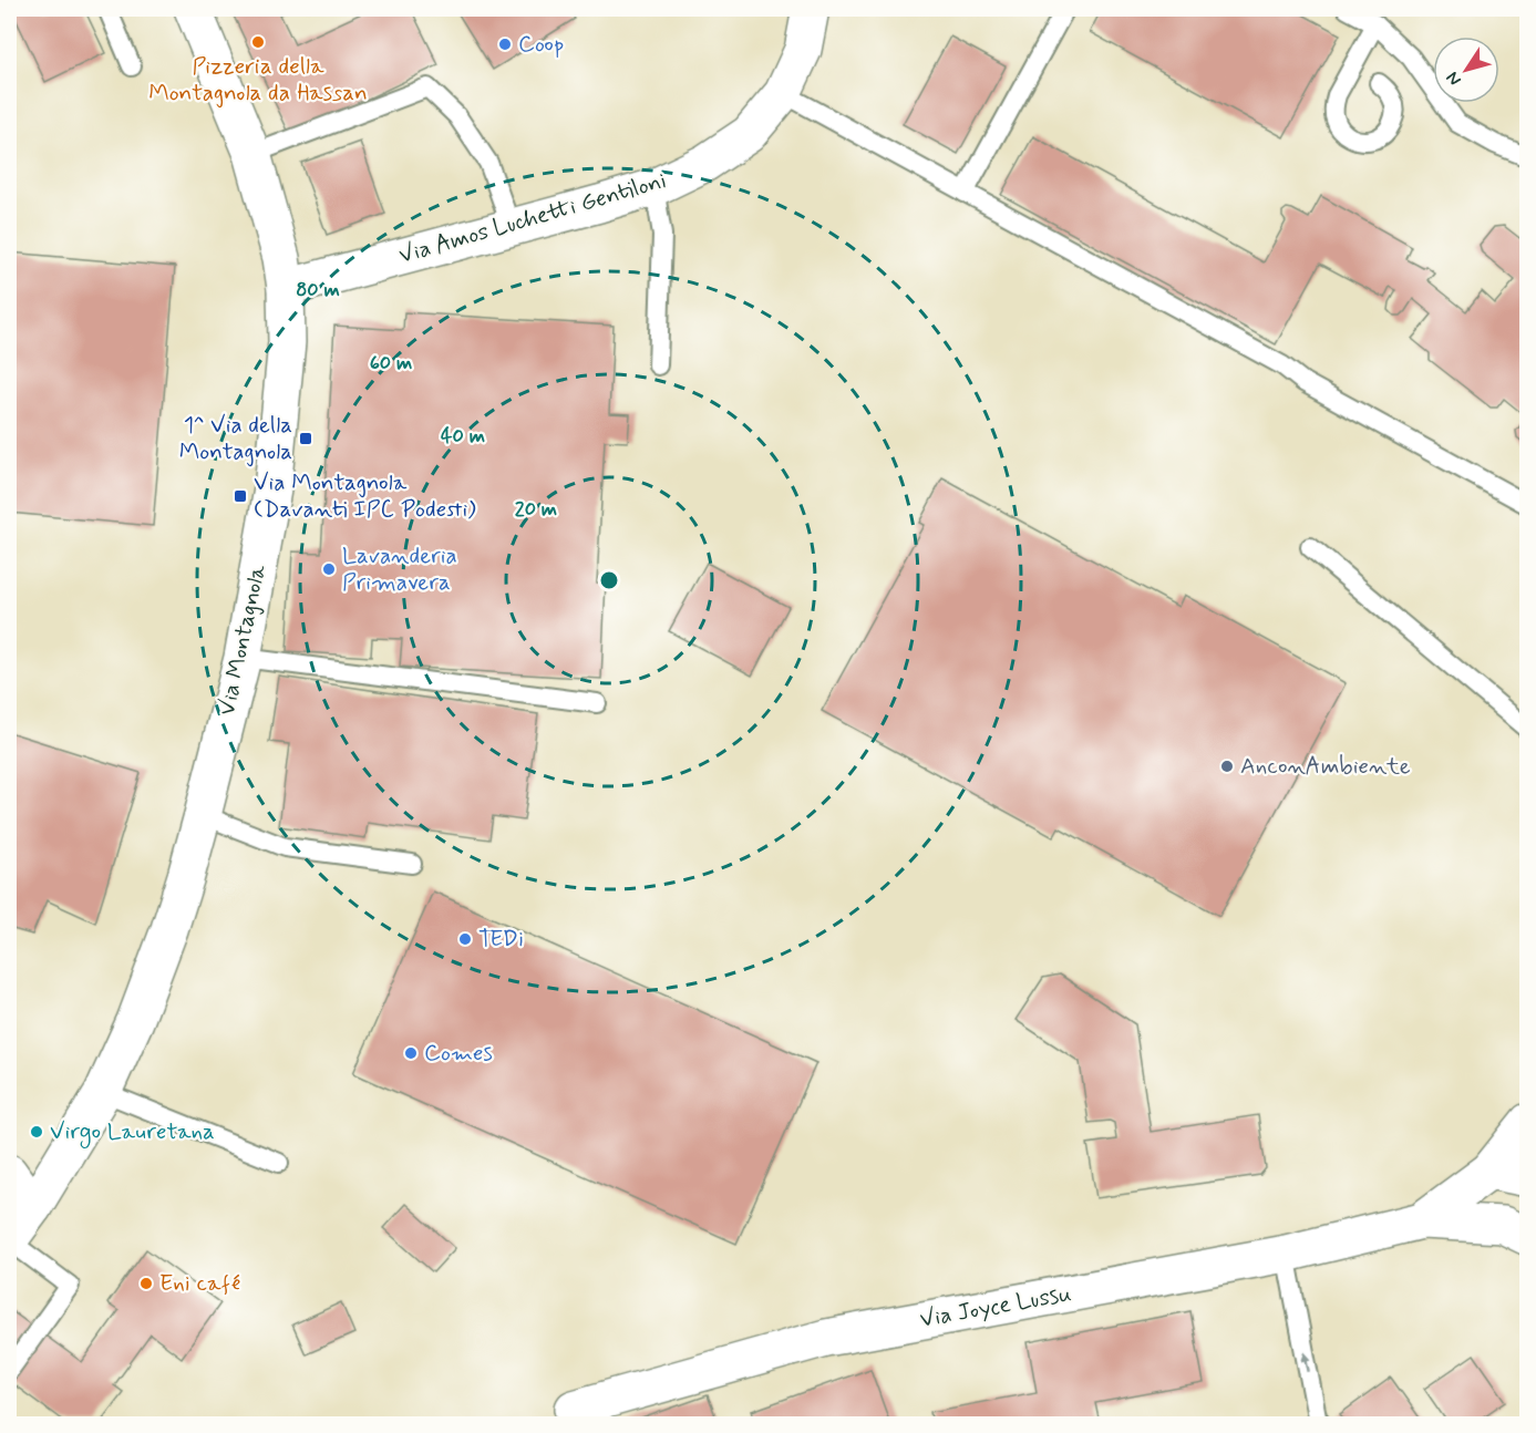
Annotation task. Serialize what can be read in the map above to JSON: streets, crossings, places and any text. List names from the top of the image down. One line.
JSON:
{"streets":{"street":["Via Amos Luchetti Gentiloni","Via Montagnola","Via Joyce Lussu"]},"crossings":[["Via Amos Luchetti Gentiloni","Via Montagnola"]],"places":{"other":["Pizzeria della Montagnola da Hassan","Coop","Lavanderia Primavera","AnconAmbiente","TEDi","Comes","Virgo Lauretana","Eni café"],"transit":["1^ Via della Montagnola","Via Montagnola (Davanti IPC Podesti)"]},"north":"bottom left","rings":["80 m","60 m","40 m","20 m"]}
